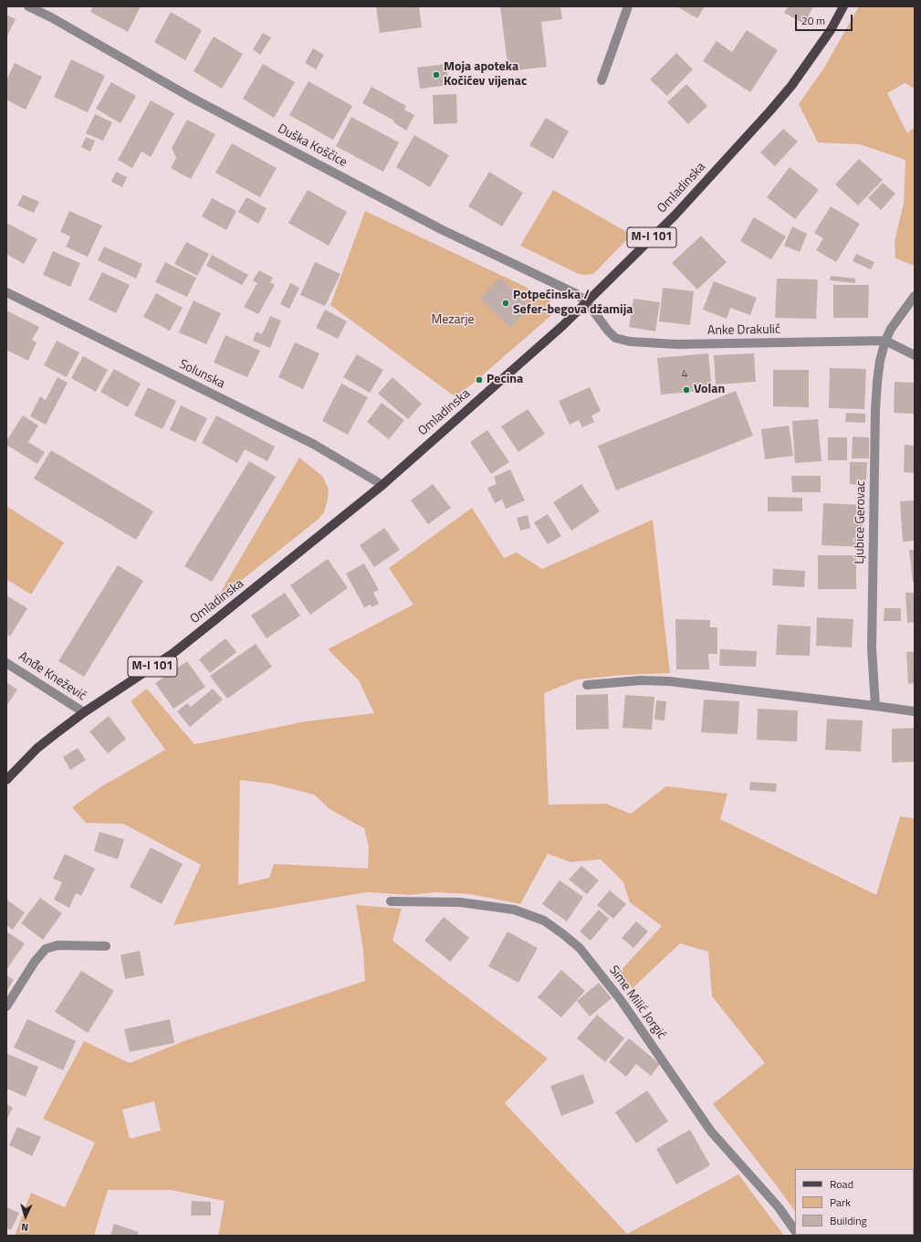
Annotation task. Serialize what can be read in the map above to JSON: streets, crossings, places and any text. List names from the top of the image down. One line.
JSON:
{"streets":{"main road":["Omladinska","M-I 101"],"street":["Duška Koščice","Anke Drakulić","Solunska","Ljubice Gerovac","Anđe Knežević","Sime Milić Jorgić"]},"crossings":[["Duška Koščice","Omladinska"],["Duška Koščice","Anke Drakulić"],["Omladinska","Anke Drakulić"],["Omladinska","Solunska"],["Omladinska","Anđe Knežević"],["Anke Drakulić","Ljubice Gerovac"]],"parks":["Mezarje"],"places":["Moja apoteka Kočićev vijenac","Potpećinska / Sefer-begova džamija","Pecina","Volan"],"house_numbers":["4"],"legend":["Road","Park","Building"],"scale_bar":"20 m","north":"bottom"}
